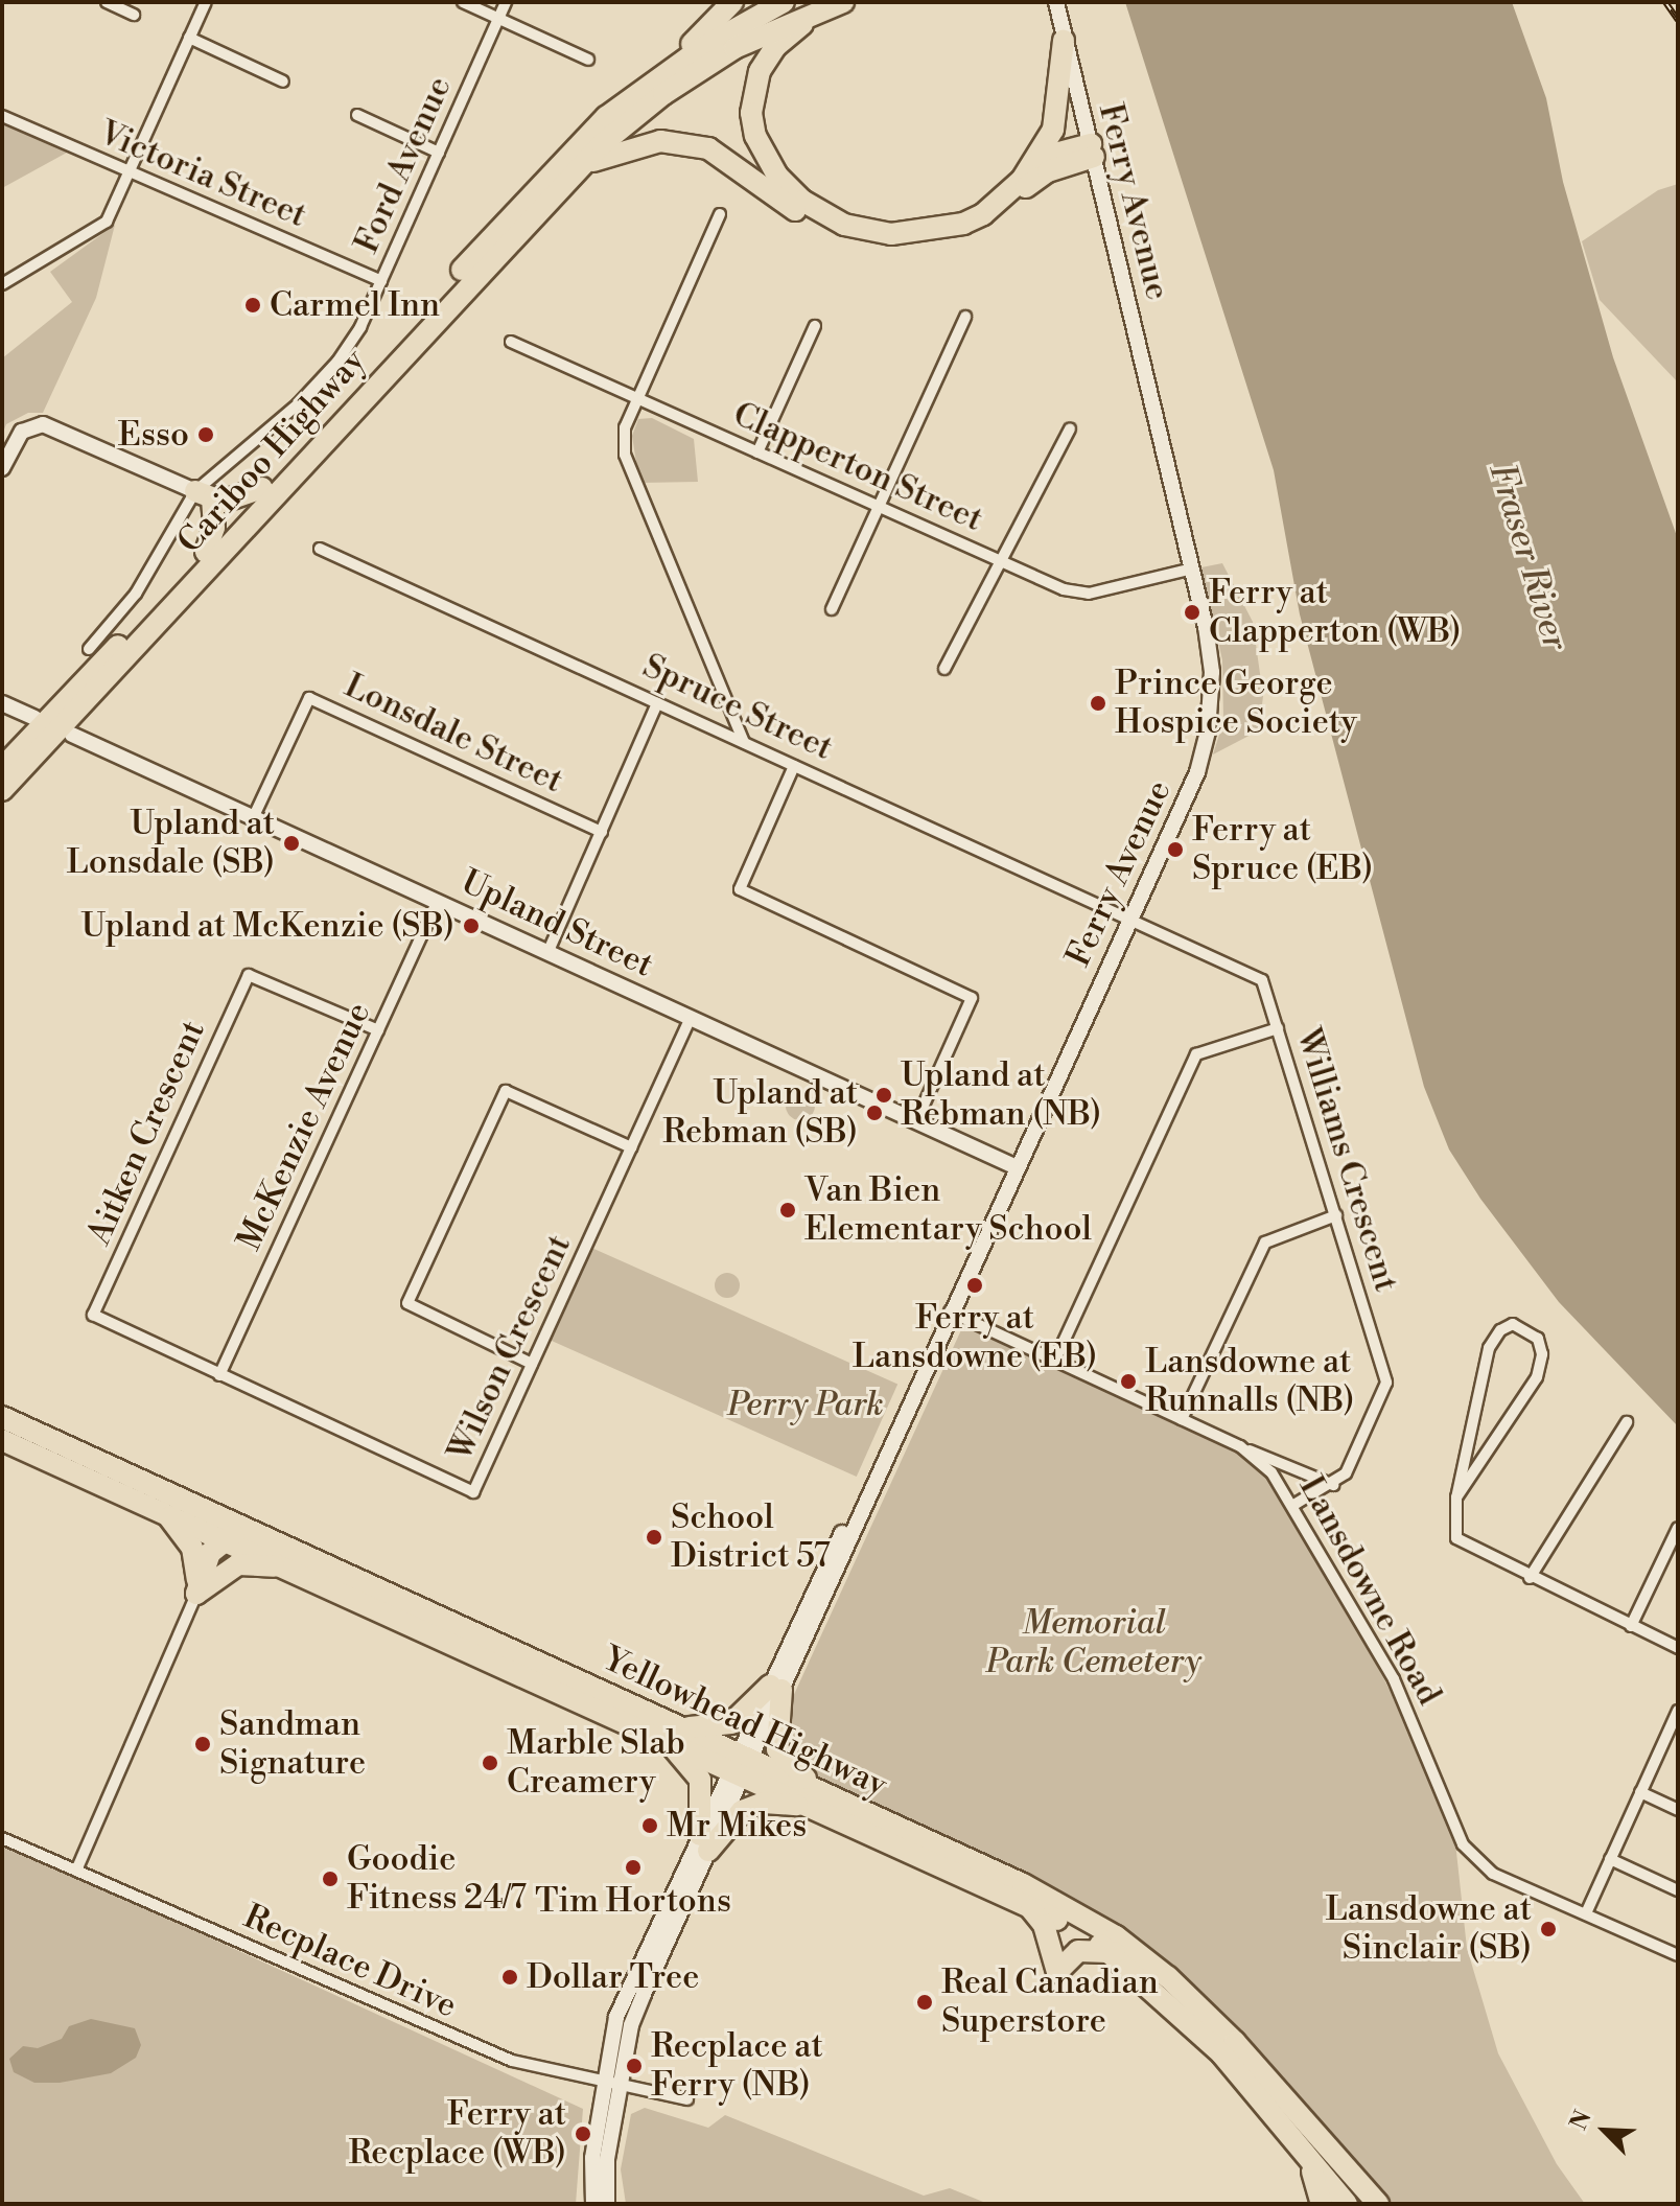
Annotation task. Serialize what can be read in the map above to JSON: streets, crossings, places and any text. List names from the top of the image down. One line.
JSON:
{"streets":{"highway":["Cariboo Highway","Yellowhead Highway"],"main road":["Ferry Avenue","Upland Street"],"street":["Ford Avenue","Victoria Street","Clapperton Street","Spruce Street","Lonsdale Street","McKenzie Avenue","Aitken Crescent","Williams Crescent","Wilson Crescent","Lansdowne Road","Recplace Drive"]},"crossings":[["Ford Avenue","Victoria Street"],["Ferry Avenue","Clapperton Street"],["Ferry Avenue","Spruce Street"],["Ferry Avenue","Upland Street"],["Ferry Avenue","Williams Crescent"],["Ferry Avenue","Lansdowne Road"],["Ferry Avenue","Yellowhead Highway"],["Ferry Avenue","Recplace Drive"],["Spruce Street","Williams Crescent"],["Lonsdale Street","Upland Street"],["Upland Street","McKenzie Avenue"],["Upland Street","Wilson Crescent"],["McKenzie Avenue","Aitken Crescent"],["McKenzie Avenue","Wilson Crescent"],["Aitken Crescent","Wilson Crescent"],["Williams Crescent","Lansdowne Road"]],"water":["Fraser River"],"parks":["Perry Park","Memorial Park Cemetery"],"places":["Carmel Inn","Esso","Ferry at Clapperton (WB)","Prince George Hospice Society","Upland at Lonsdale (SB)","Ferry at Spruce (EB)","Upland at McKenzie (SB)","Upland at Rebman (NB)","Upland at Rebman (SB)","Van Bien Elementary School","Ferry at Lansdowne (EB)","Lansdowne at Runnalls (NB)","School District 57","Sandman Signature","Marble Slab Creamery","Mr Mikes","Tim Hortons","Goodie Fitness 24/7","Lansdowne at Sinclair (SB)","Dollar Tree","Real Canadian Superstore","Recplace at Ferry (NB)","Ferry at Recplace (WB)"],"north":"top left"}
